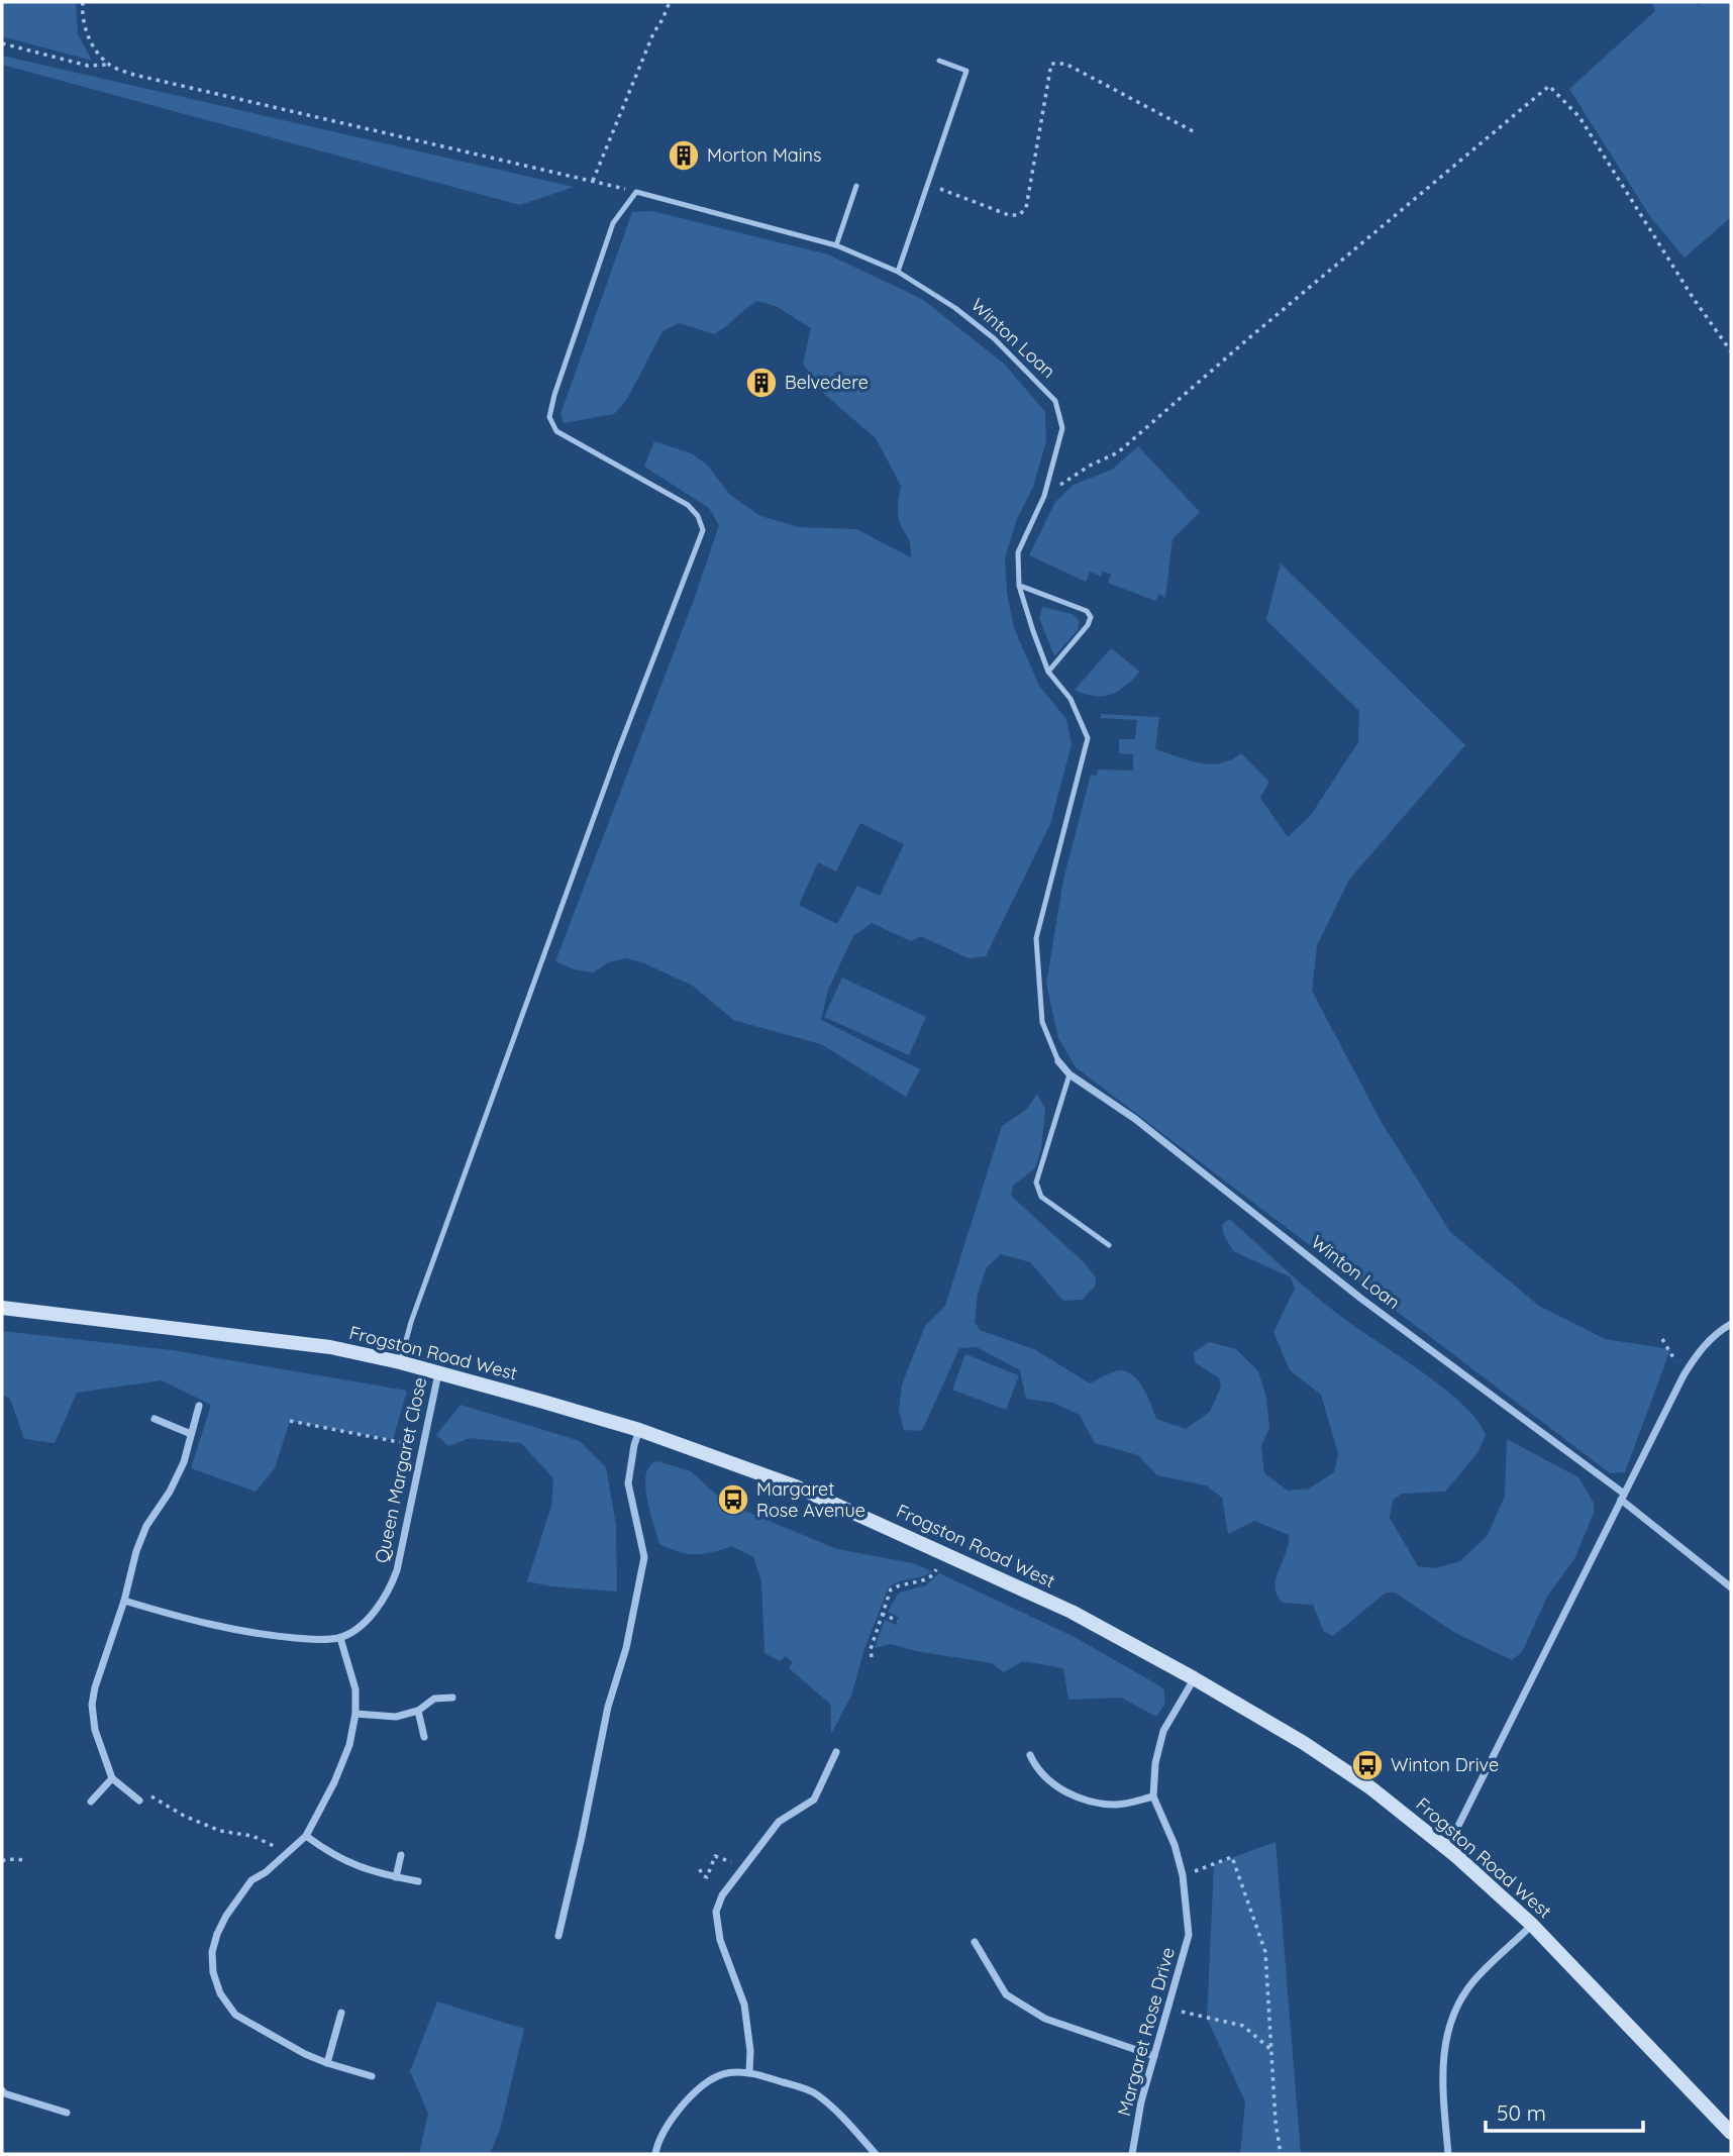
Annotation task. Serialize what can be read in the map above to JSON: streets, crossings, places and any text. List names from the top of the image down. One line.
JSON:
{"streets":{"main road":["Frogston Road West"],"street":["Winton Loan","Queen Margaret Close","Margaret Rose Drive"]},"crossings":[["Frogston Road West","Queen Margaret Close"],["Frogston Road West","Margaret Rose Drive"]],"places":{"building":["Morton Mains","Belvedere"],"bus stop":["Margaret Rose Avenue","Winton Drive"]},"scale_bar":"50 m"}
